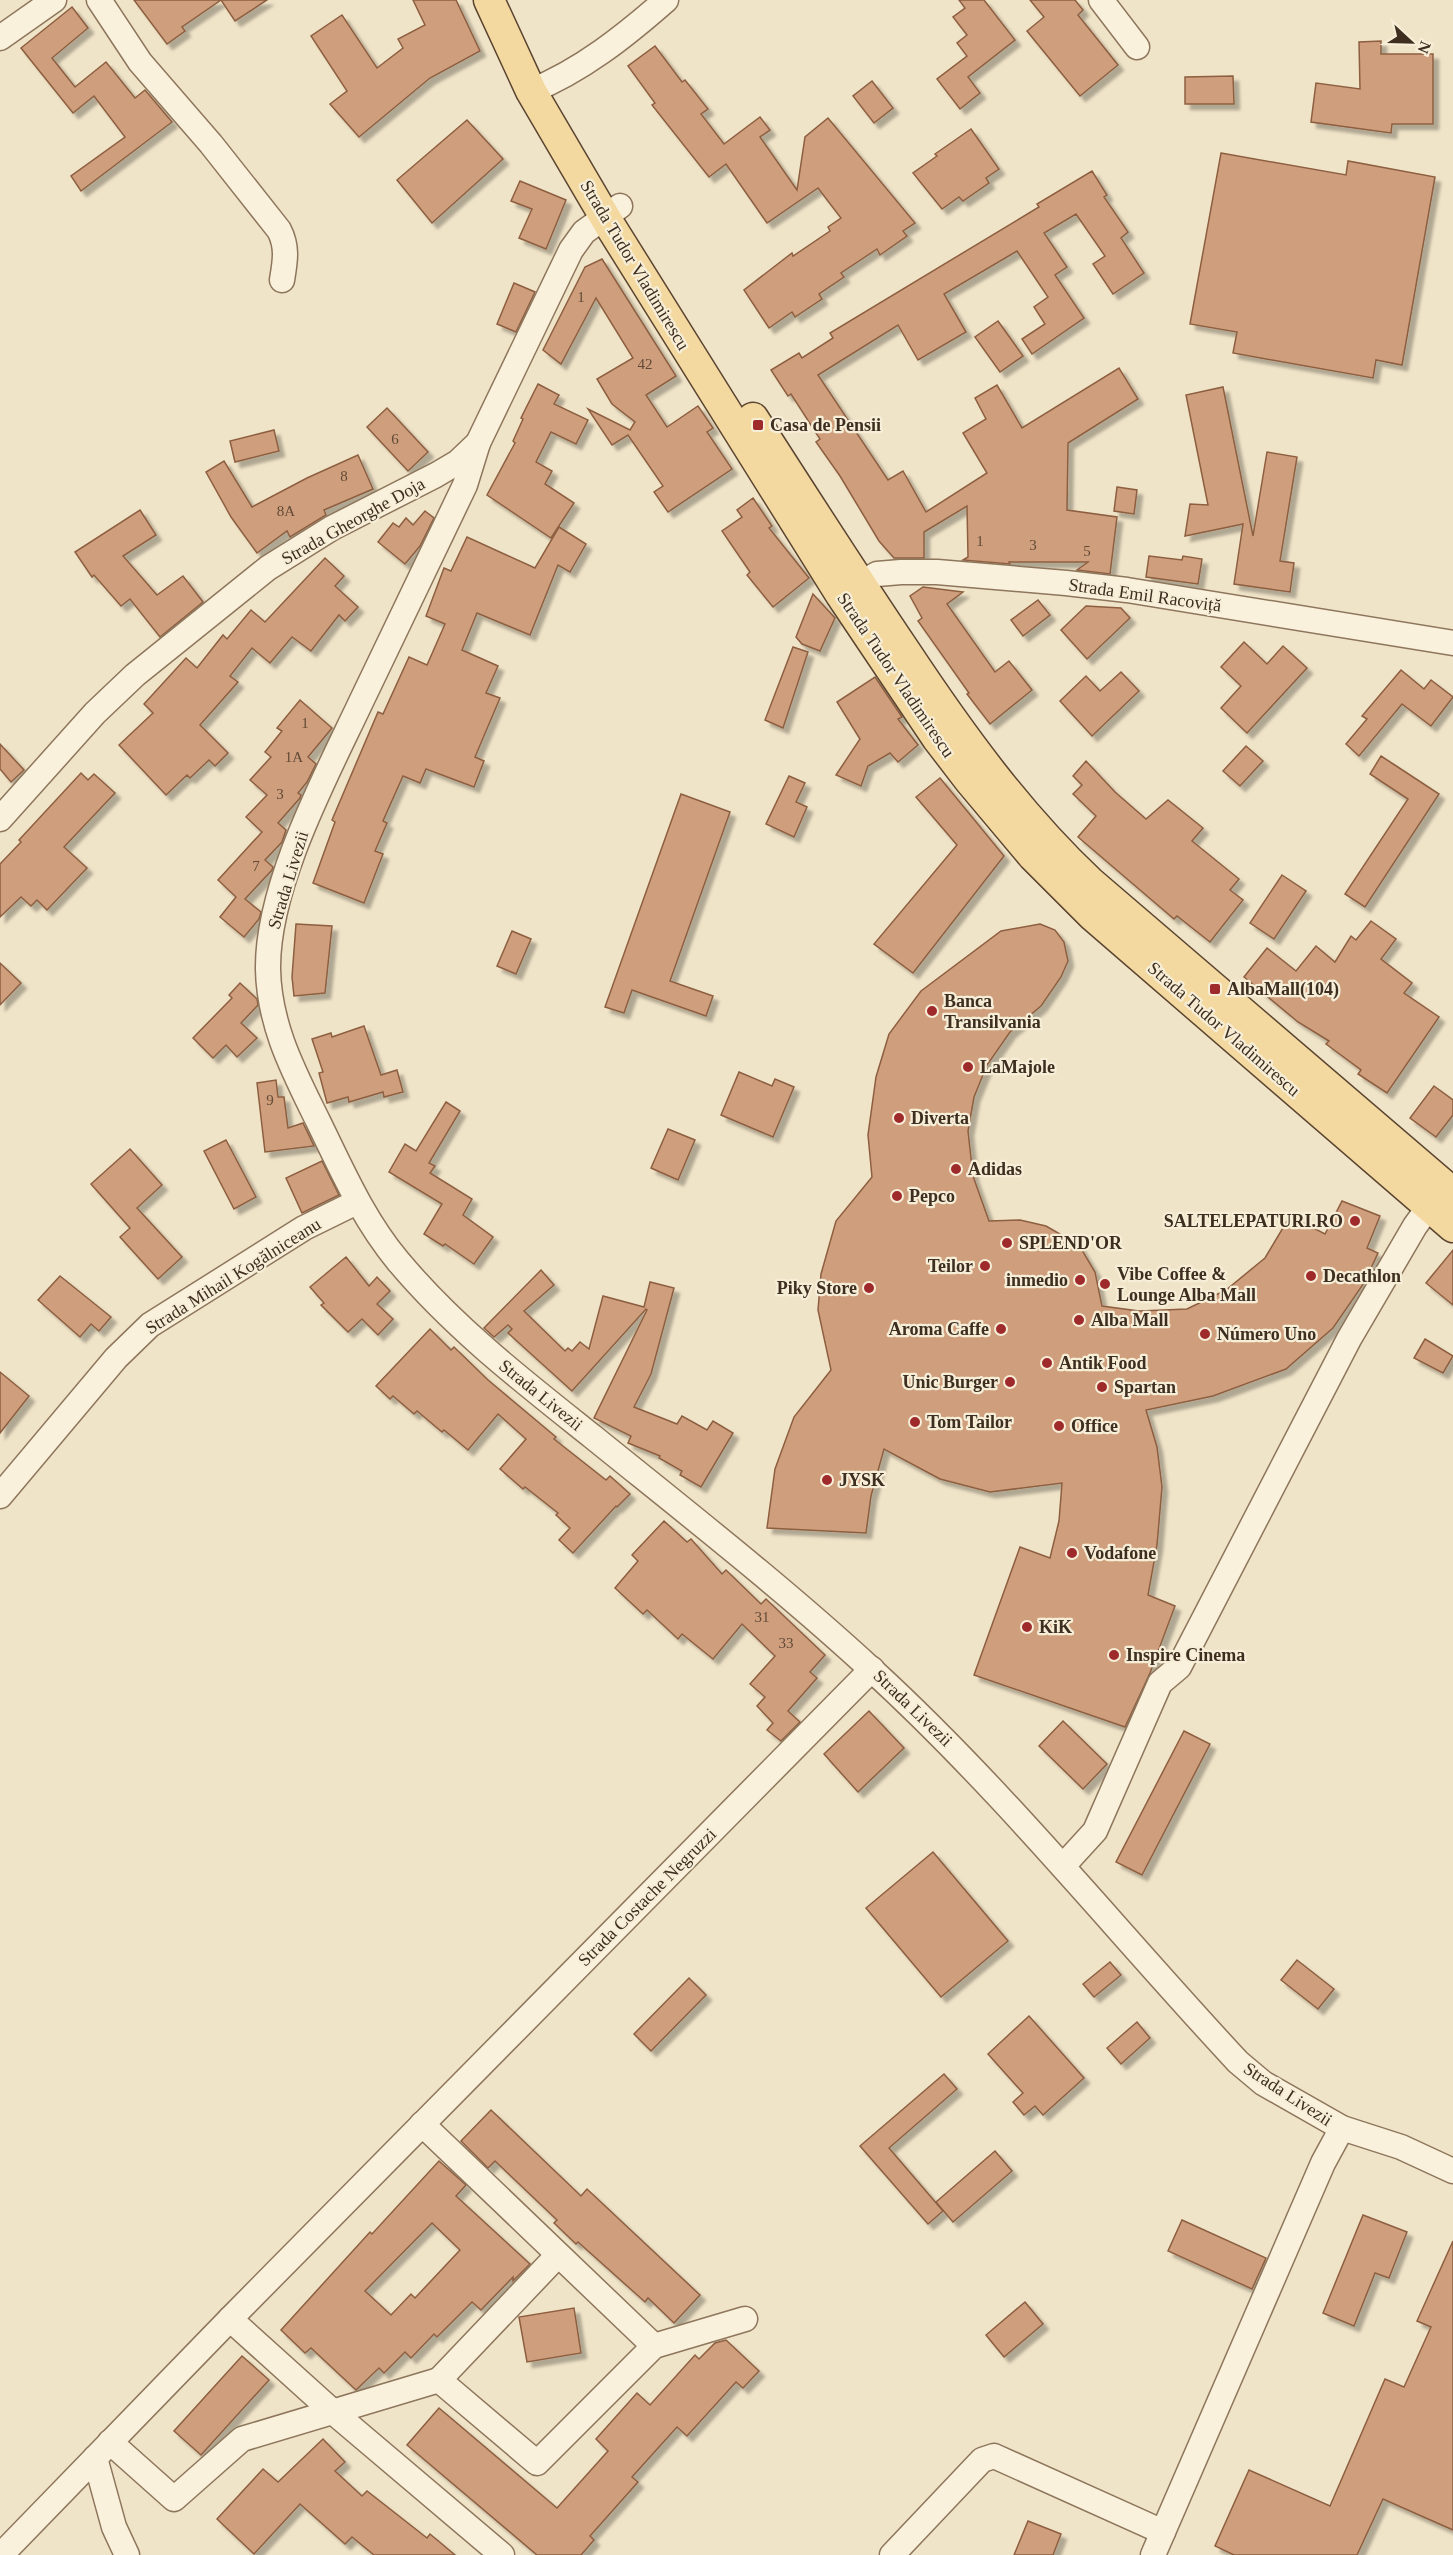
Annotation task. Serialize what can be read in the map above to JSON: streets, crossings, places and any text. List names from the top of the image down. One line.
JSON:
{"streets":{"main road":["Strada Tudor Vladimirescu"],"street":["Strada Gheorghe Doja","Strada Emil Racoviță","Strada Livezii","Strada Mihail Kogălniceanu","Strada Costache Negruzzi"]},"crossings":[["Strada Tudor Vladimirescu","Strada Gheorghe Doja"],["Strada Tudor Vladimirescu","Strada Emil Racoviță"],["Strada Gheorghe Doja","Strada Livezii"],["Strada Livezii","Strada Mihail Kogălniceanu"],["Strada Livezii","Strada Costache Negruzzi"]],"places":{"transit":["Casa de Pensii","AlbaMall(104)"],"other":["Banca Transilvania","LaMajole","Diverta","Adidas","Pepco","SALTELEPATURI.RO","SPLEND'OR","Teilor","Decathlon","inmedio","Vibe Coffee & Lounge Alba Mall","Piky Store","Alba Mall","Aroma Caffe","Número Uno","Antik Food","Unic Burger","Spartan","Tom Tailor","Office","JYSK","Vodafone","KiK","Inspire Cinema"]},"house_numbers":["1","42","6","8","8A","1","3","5","1","1A","3","7","9","31","33"],"north":"right"}
